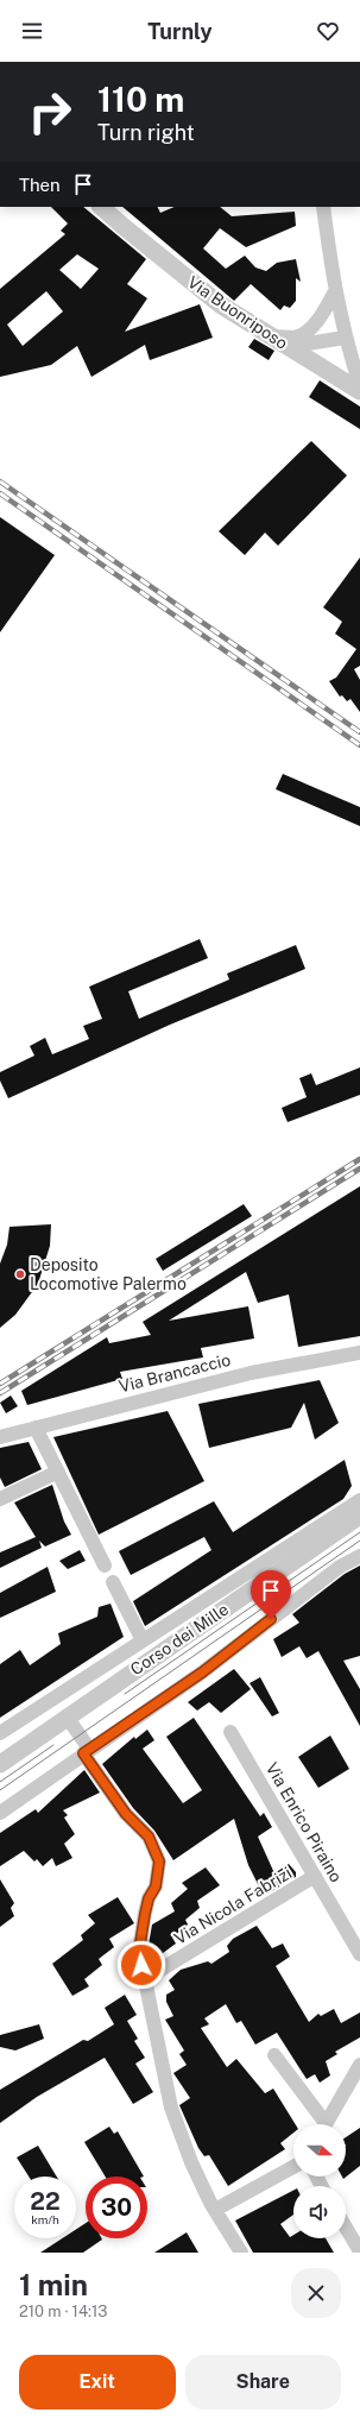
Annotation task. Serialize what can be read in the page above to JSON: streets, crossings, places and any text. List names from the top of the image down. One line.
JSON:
{"streets":{"street":["Via Buonriposo","Via Brancaccio","Corso dei Mille","Via Enrico Piraino","Via Nicola Fabrizi"]},"crossings":[["Via Enrico Piraino","Via Nicola Fabrizi"]],"places":["Deposito Locomotive Palermo"],"north":"right","page":{"header":"Turnly","turn":["110 m","Turn right"],"then":"Then","speed":"22 km/h","limit":"30","heading":["1 min","210 m · 14:13"],"buttons":["Exit","Share"]}}
